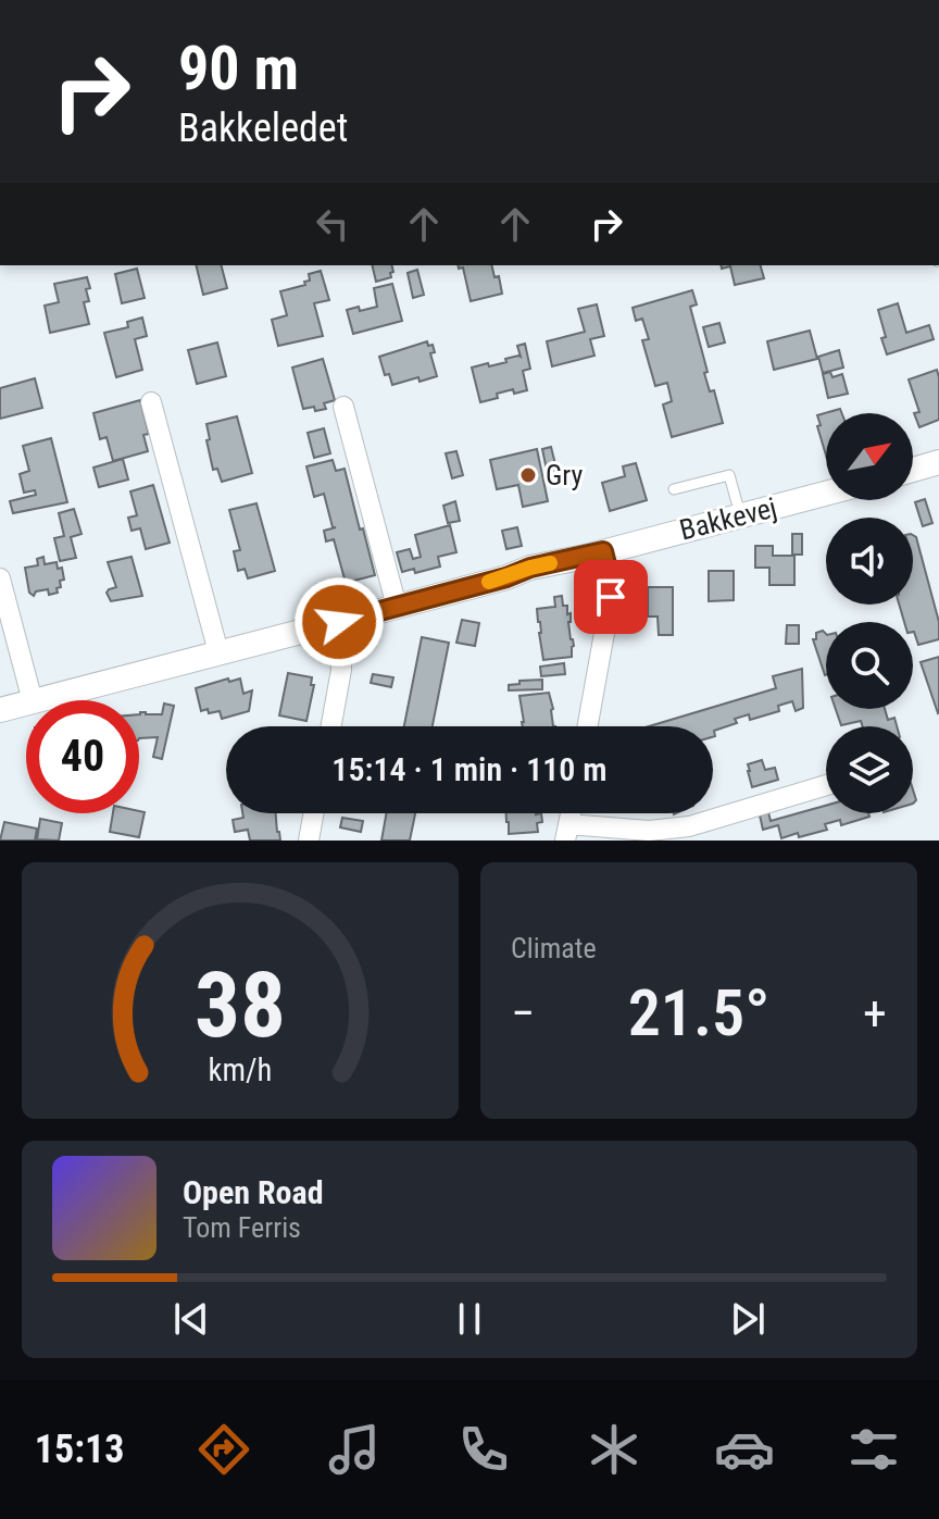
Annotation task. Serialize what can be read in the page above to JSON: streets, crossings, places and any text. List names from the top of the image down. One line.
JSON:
{"streets":{"street":["Bakkevej"]},"places":["Gry"],"north":"top right","page":{"turn":["90 m","Bakkeledet"],"limit":"40","trip":"15:14 · 1 min · 110 m","tile":"Climate","heat":["−","21.5°","+"],"song":["Open Road","Tom Ferris"],"tabs":"15:13","gauge":["38","km/h"]}}
